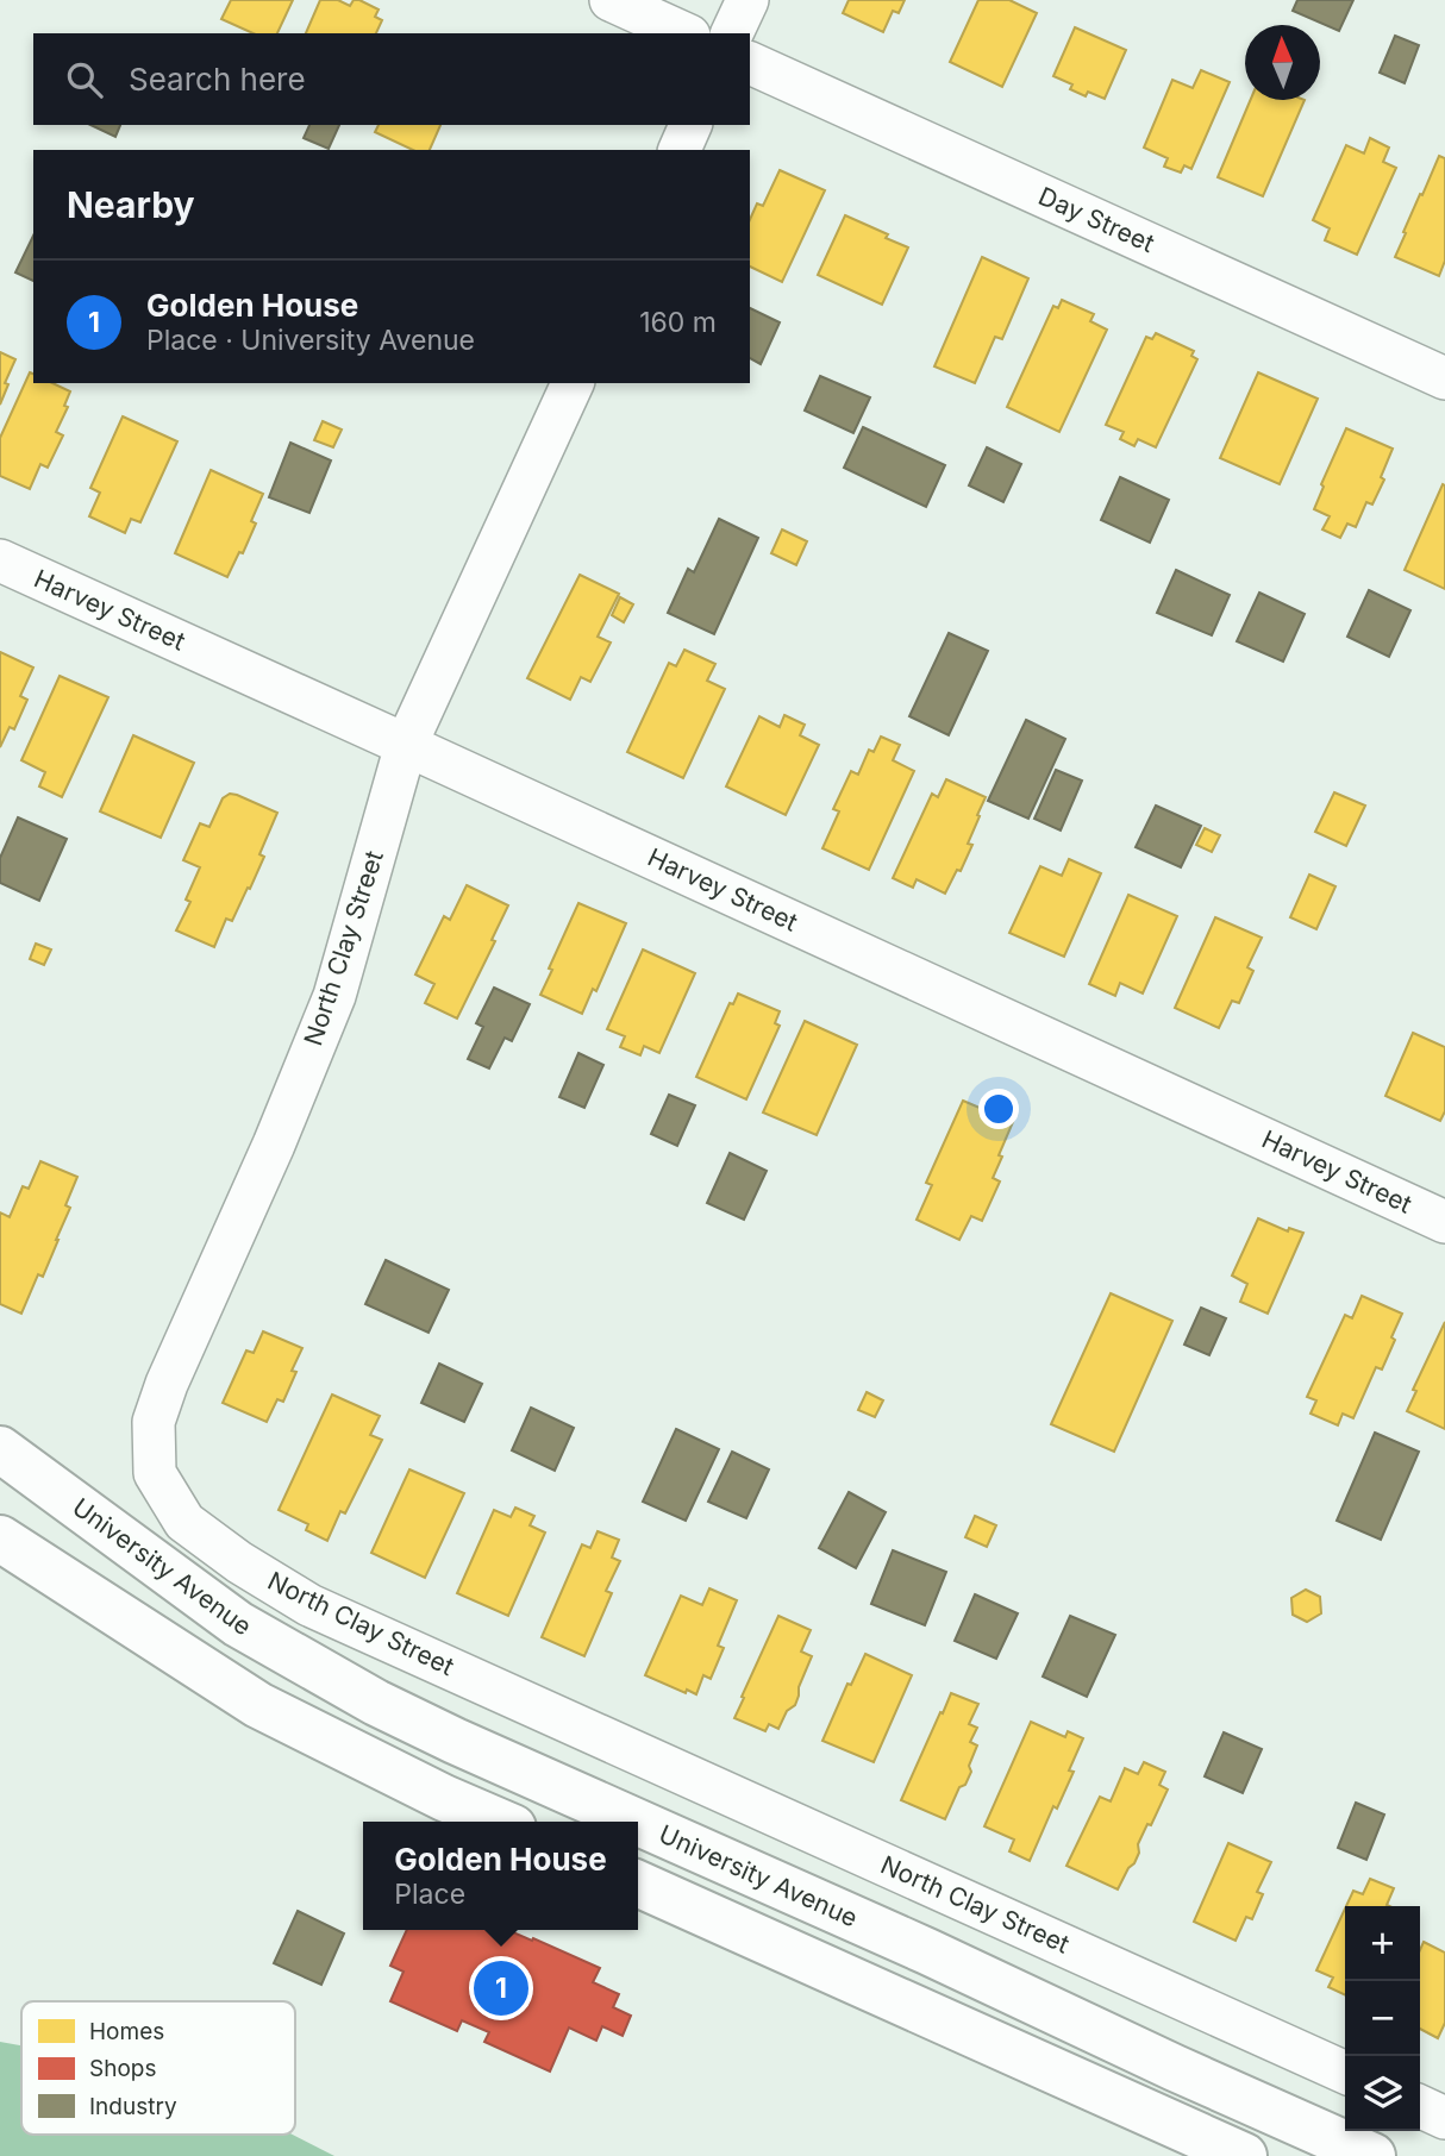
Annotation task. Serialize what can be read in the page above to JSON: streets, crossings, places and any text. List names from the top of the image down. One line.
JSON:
{"streets":{"main road":["University Avenue"],"street":["Day Street","Harvey Street","North Clay Street"]},"crossings":[["Harvey Street","North Clay Street"]],"legend":["Homes","Shops","Industry"],"north":"top","page":{"search":"Search here","heading":"Nearby","list":[{"mark":"1","name":"Golden House","note":"Place · University Avenue","value":"160 m"}],"popup":["Golden House","Place"],"map_buttons":["+","−"],"pins":"1"}}
